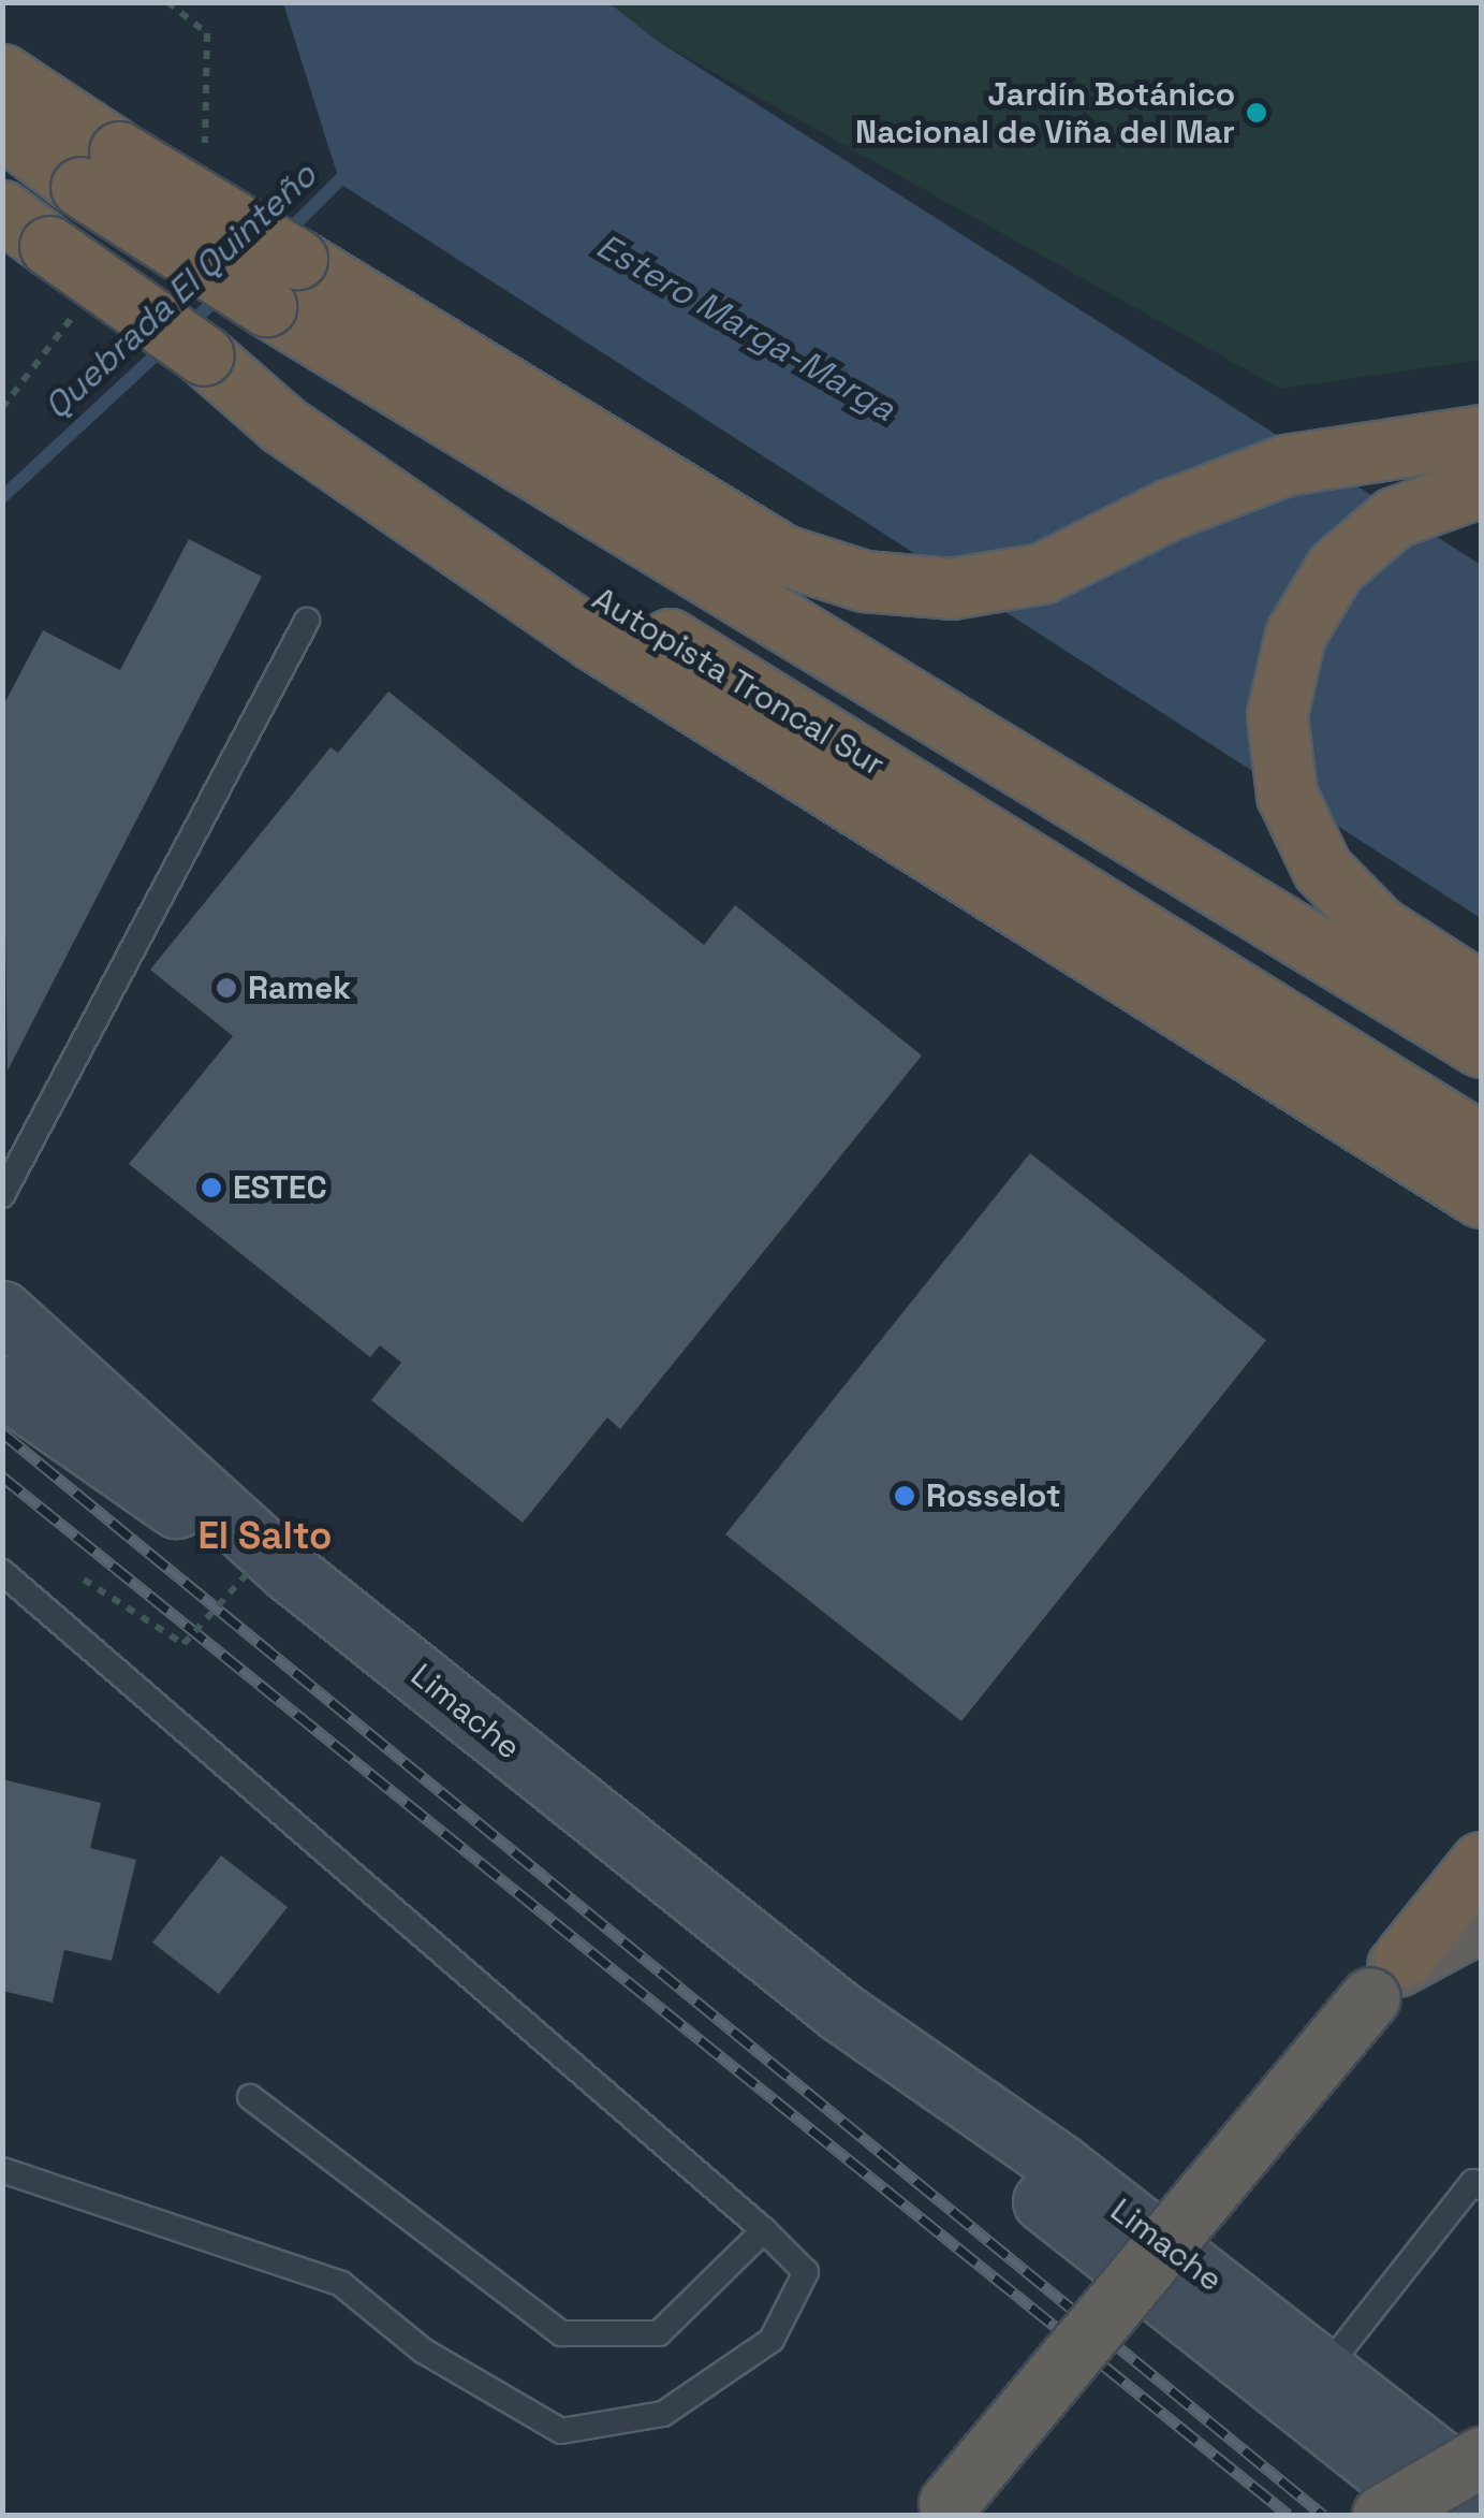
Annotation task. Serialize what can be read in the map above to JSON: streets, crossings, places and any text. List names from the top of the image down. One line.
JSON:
{"streets":{"highway":["Autopista Troncal Sur"],"main road":["Limache"]},"districts":["El Salto"],"water":["Quebrada El Quinteño","Estero Marga-Marga"],"places":["Jardín Botánico Nacional de Viña del Mar","Ramek","ESTEC","Rosselot"]}
